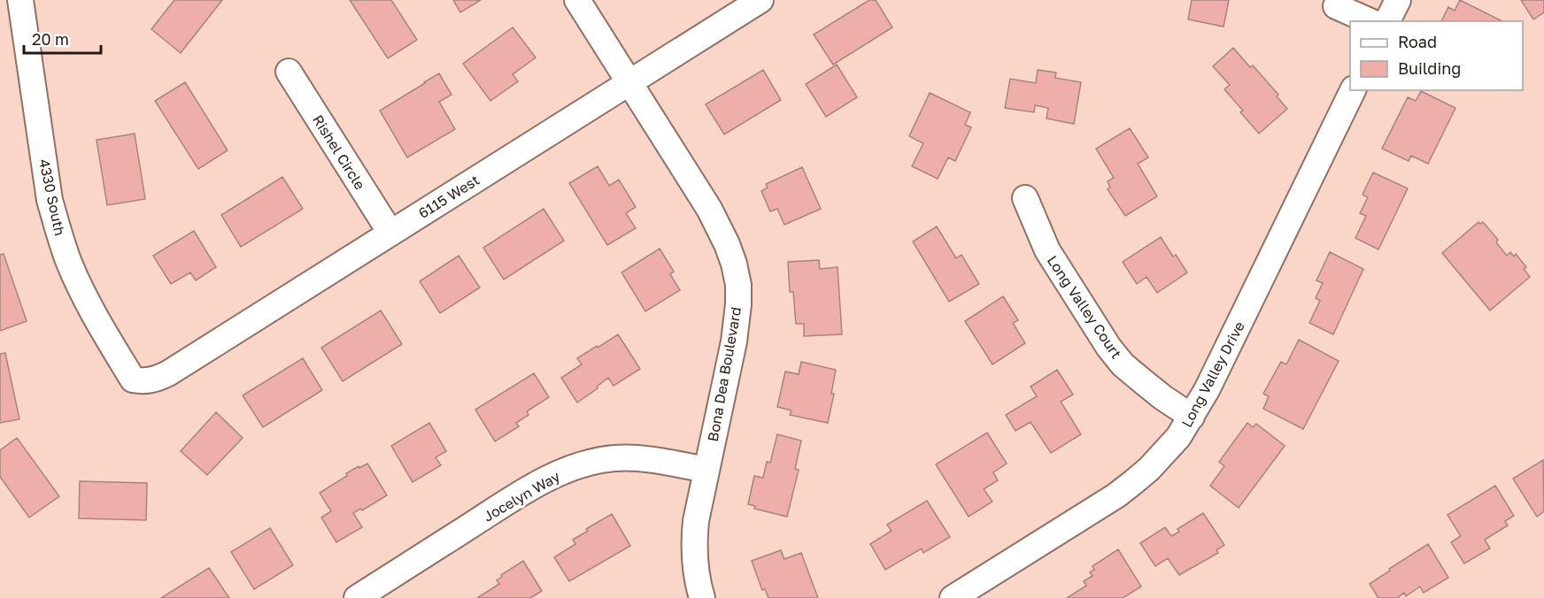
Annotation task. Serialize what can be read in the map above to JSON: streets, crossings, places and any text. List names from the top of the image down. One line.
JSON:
{"streets":{"street":["Rishel Circle","6115 West","4330 South","Long Valley Court","Bona Dea Boulevard","Long Valley Drive","Jocelyn Way"]},"crossings":[["Rishel Circle","6115 West"],["6115 West","4330 South"],["6115 West","Bona Dea Boulevard"],["Long Valley Court","Long Valley Drive"],["Bona Dea Boulevard","Jocelyn Way"]],"legend":["Road","Building"],"scale_bar":"20 m"}
